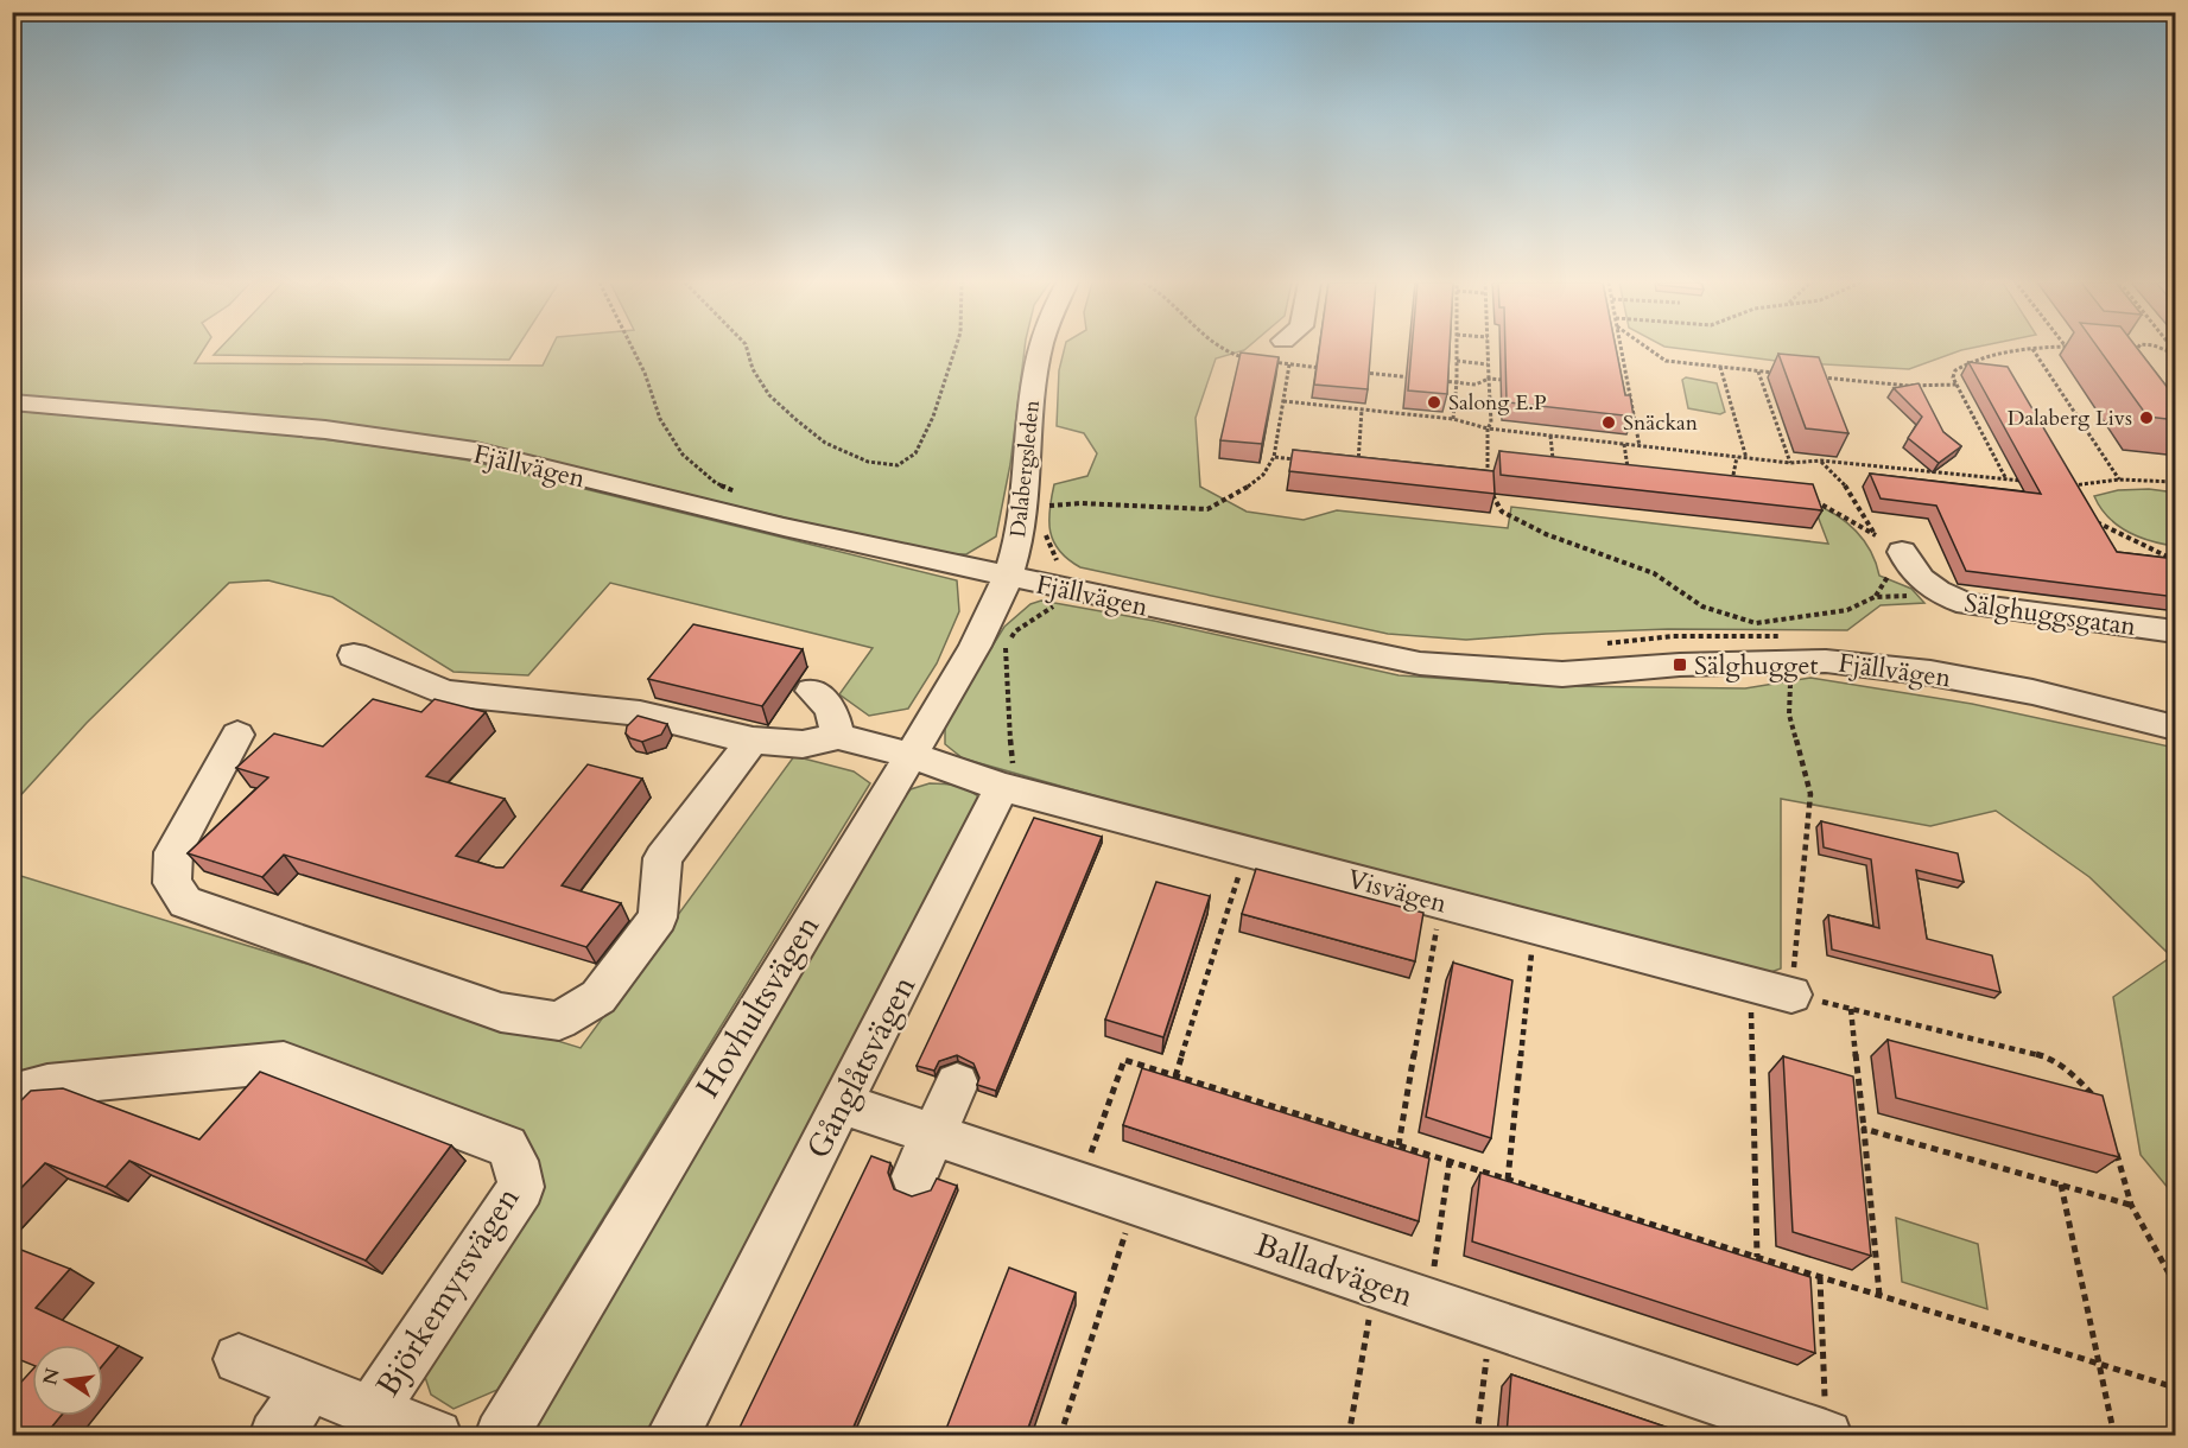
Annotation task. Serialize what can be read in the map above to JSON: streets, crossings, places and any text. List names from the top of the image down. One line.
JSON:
{"streets":{"street":["Fjällvägen","Dalabergsleden","Sälghuggsgatan","Visvägen","Hovhultsvägen","Gånglåtsvägen","Balladvägen","Björkemyrsvägen"]},"crossings":[["Fjällvägen","Dalabergsleden"],["Fjällvägen","Hovhultsvägen"],["Dalabergsleden","Hovhultsvägen"],["Visvägen","Gånglåtsvägen"],["Gånglåtsvägen","Balladvägen"]],"places":{"other":["Salong E.P","Dalaberg Livs","Snäckan"],"transit":["Sälghugget"]},"north":"left"}
